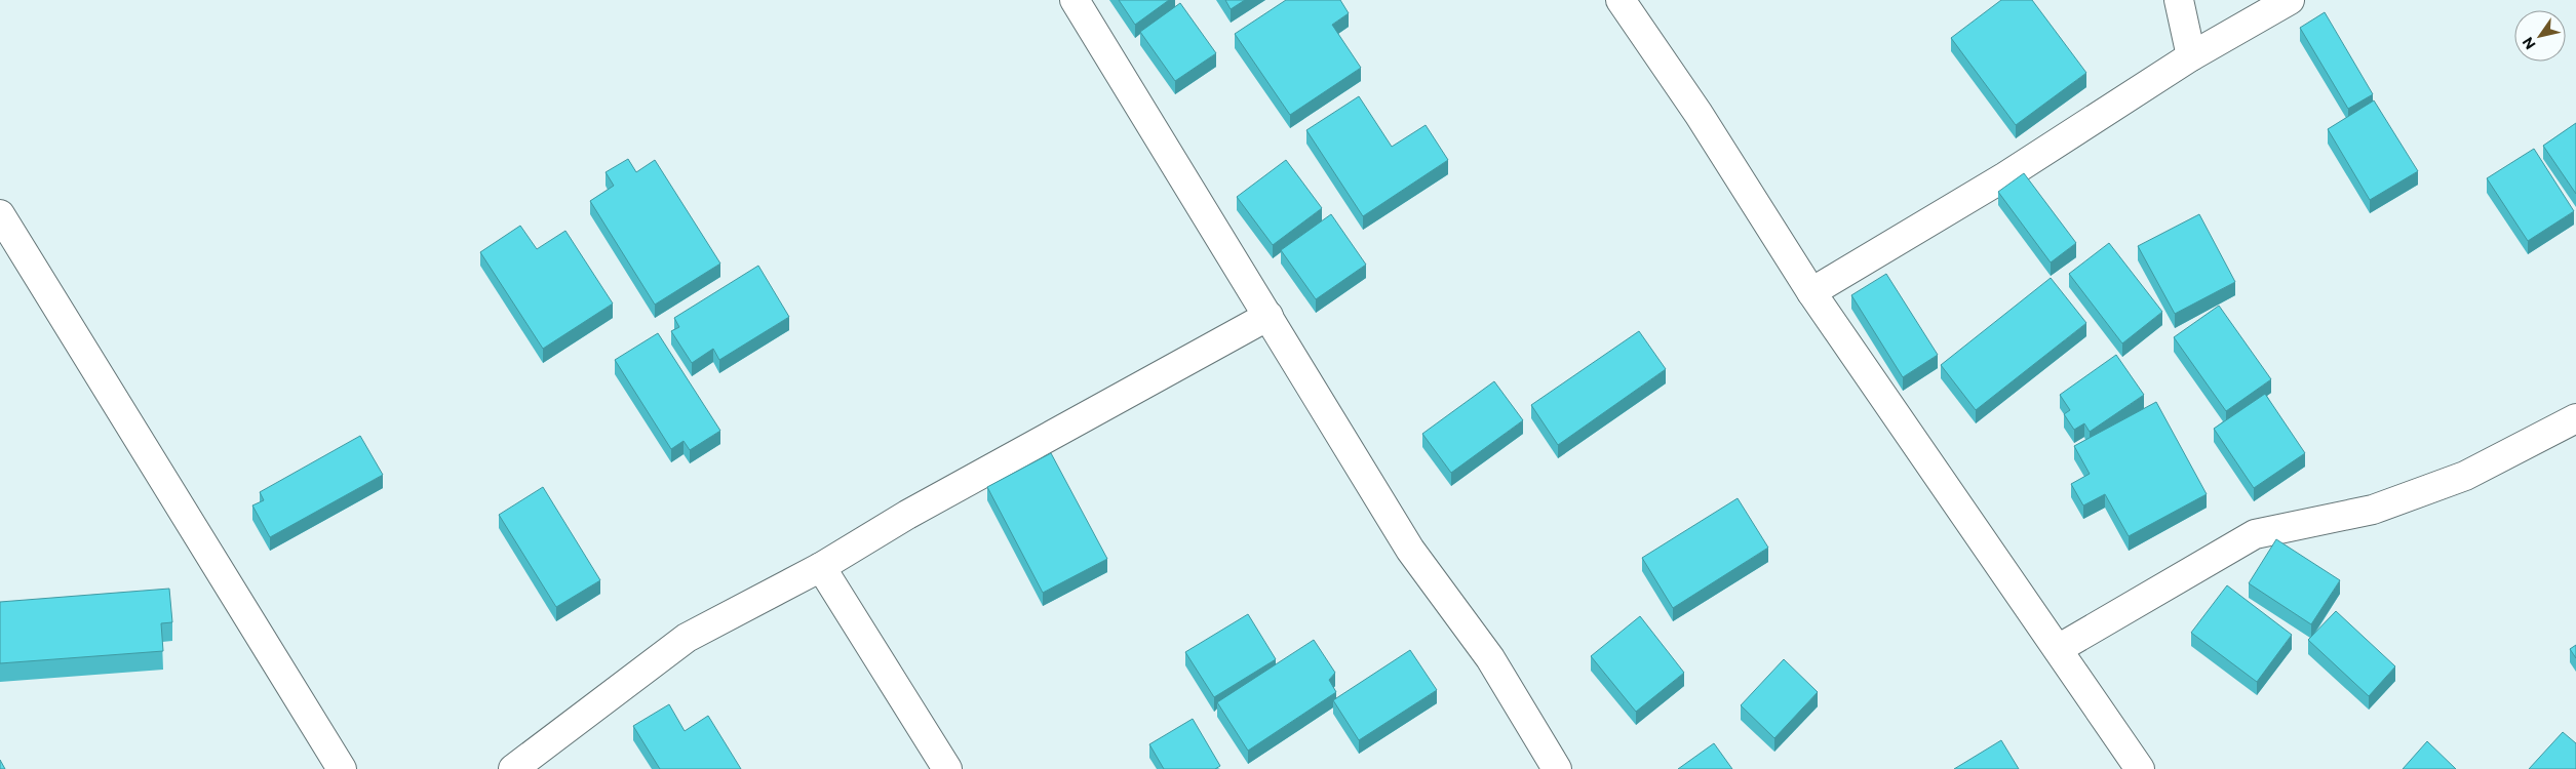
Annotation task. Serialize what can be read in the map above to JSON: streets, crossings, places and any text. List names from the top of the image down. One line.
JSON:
{"north":"bottom left"}
